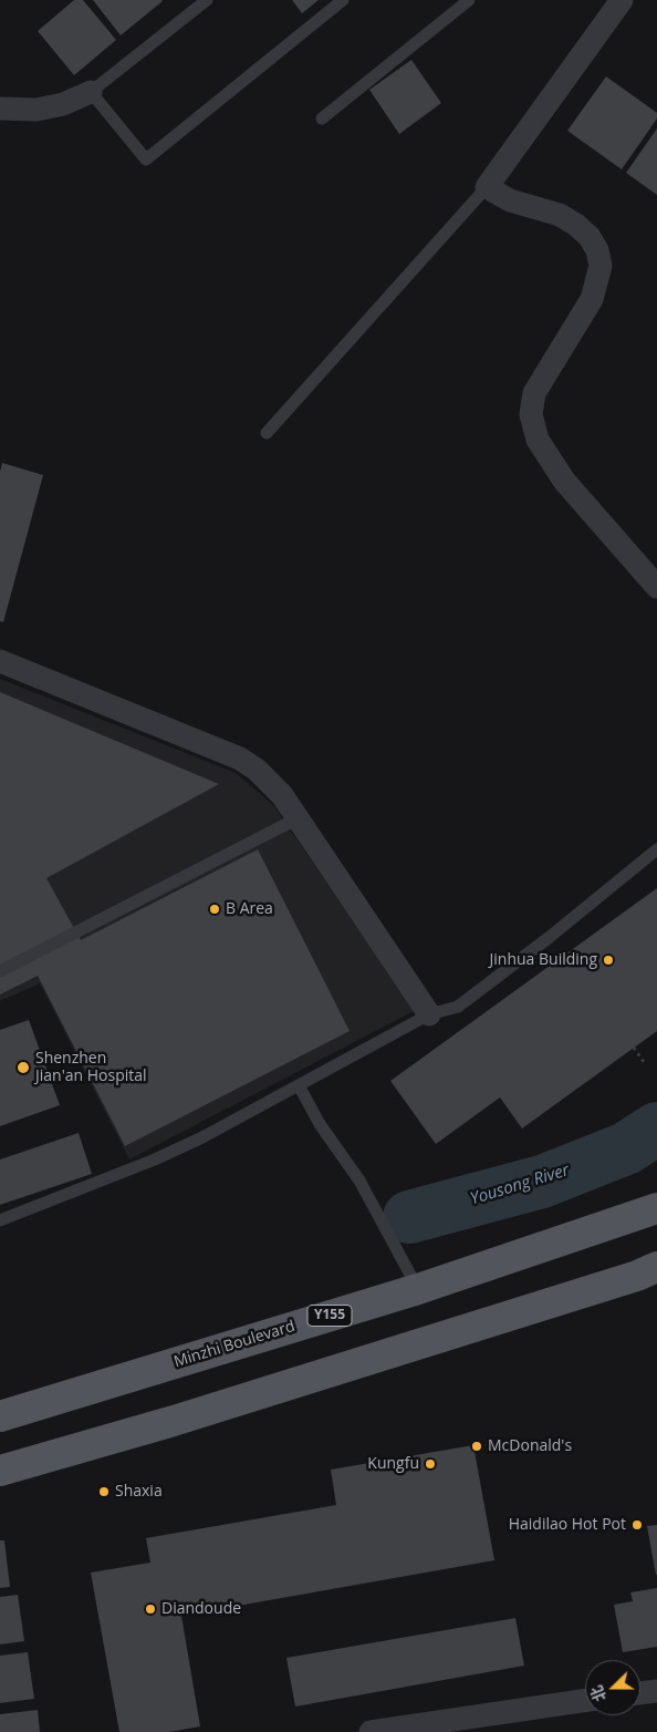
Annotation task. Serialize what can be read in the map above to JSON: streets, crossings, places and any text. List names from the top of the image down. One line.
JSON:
{"streets":{"main road":["Y155","Minzhi Boulevard"]},"water":["Yousong River"],"places":["B Area","Jinhua Building","Shenzhen Jian'an Hospital","McDonald's","Kungfu","Shaxia","Haidilao Hot Pot","Diandoude"],"north":"left"}
